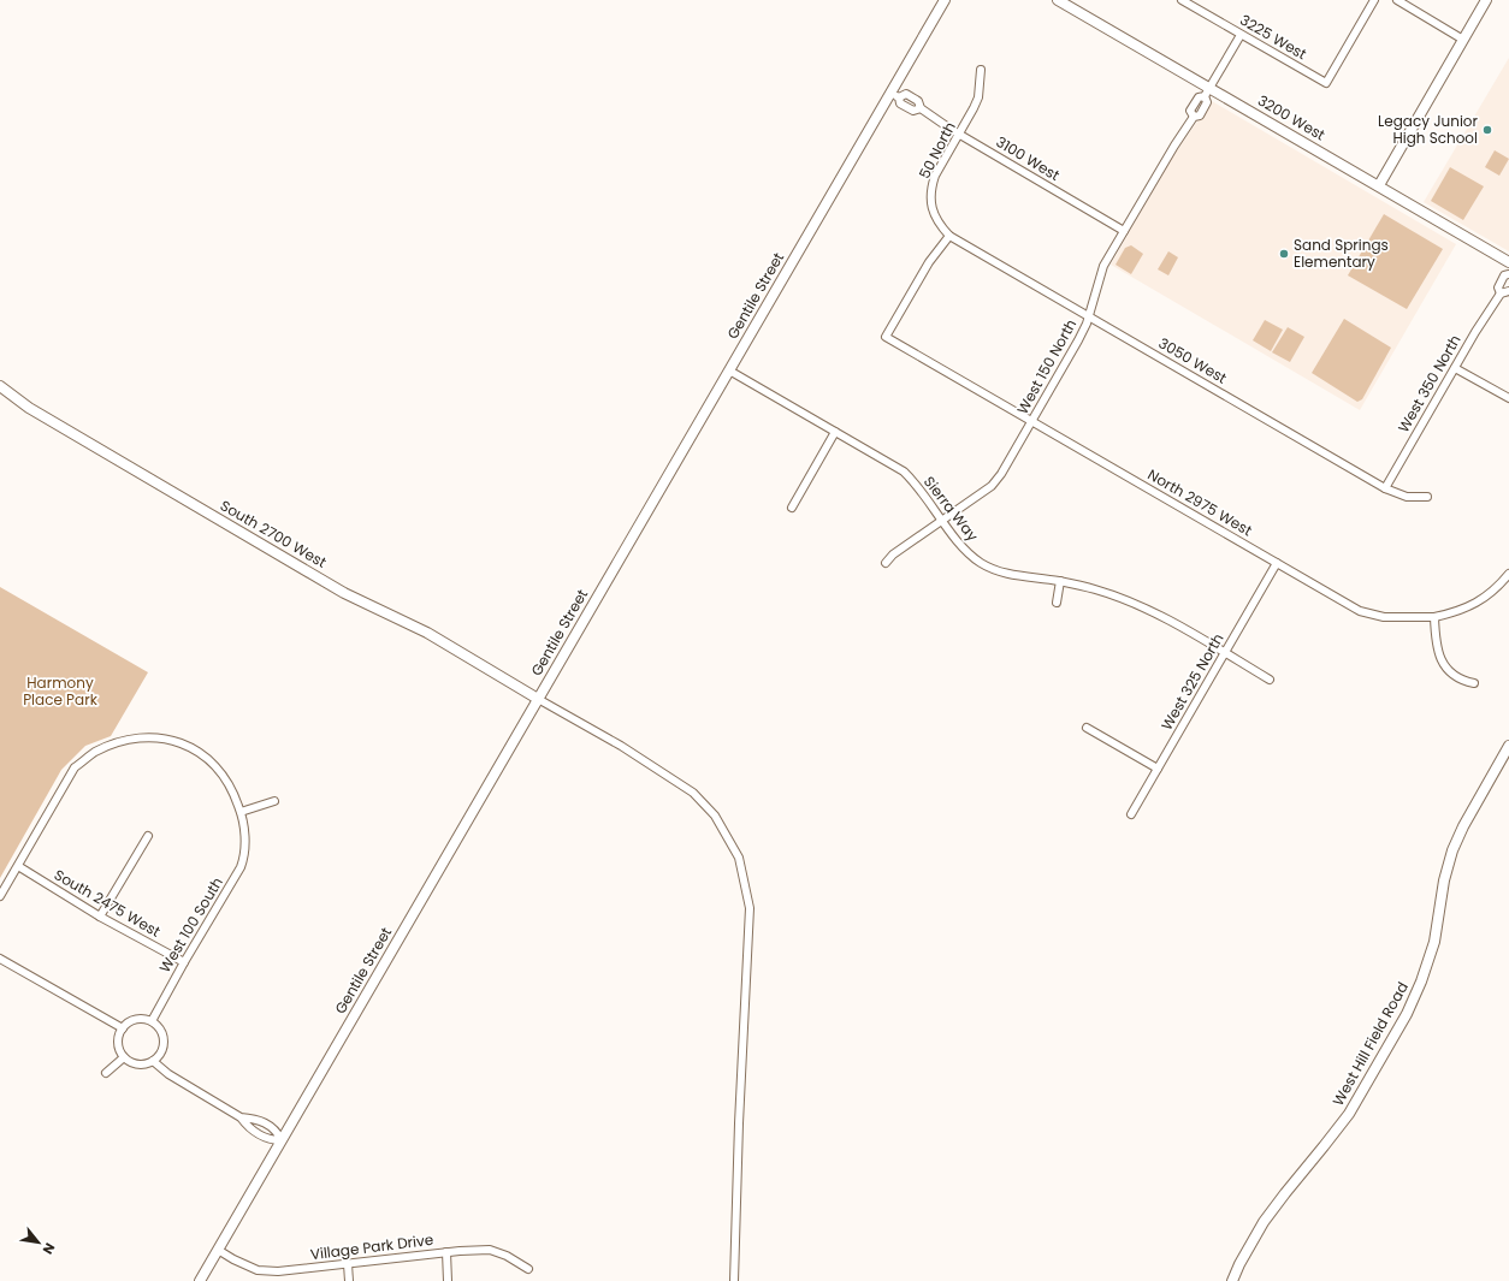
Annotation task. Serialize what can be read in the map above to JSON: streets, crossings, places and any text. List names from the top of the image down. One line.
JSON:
{"streets":{"main road":["3200 West","Gentile Street","South 2700 West","West Hill Field Road"],"street":["3225 West","50 North","3100 West","3050 West","West 150 North","West 350 North","North 2975 West","Sierra Way","West 325 North","South 2475 West","West 100 South","Village Park Drive"]},"crossings":[["3225 West","West 150 North"],["3200 West","West 150 North"],["50 North","3100 West"],["50 North","3050 West"],["50 North","North 2975 West"],["3100 West","Gentile Street"],["3100 West","West 150 North"],["Gentile Street","Sierra Way"],["Gentile Street","South 2700 West"],["Gentile Street","Village Park Drive"],["3050 West","West 150 North"],["3050 West","West 350 North"],["3050 West","North 2975 West"],["West 150 North","North 2975 West"],["West 150 North","Sierra Way"],["North 2975 West","West 325 North"],["Sierra Way","West 325 North"],["South 2475 West","West 100 South"]],"parks":["Harmony Place Park"],"places":["Legacy Junior High School","Sand Springs Elementary"],"north":"bottom right"}
